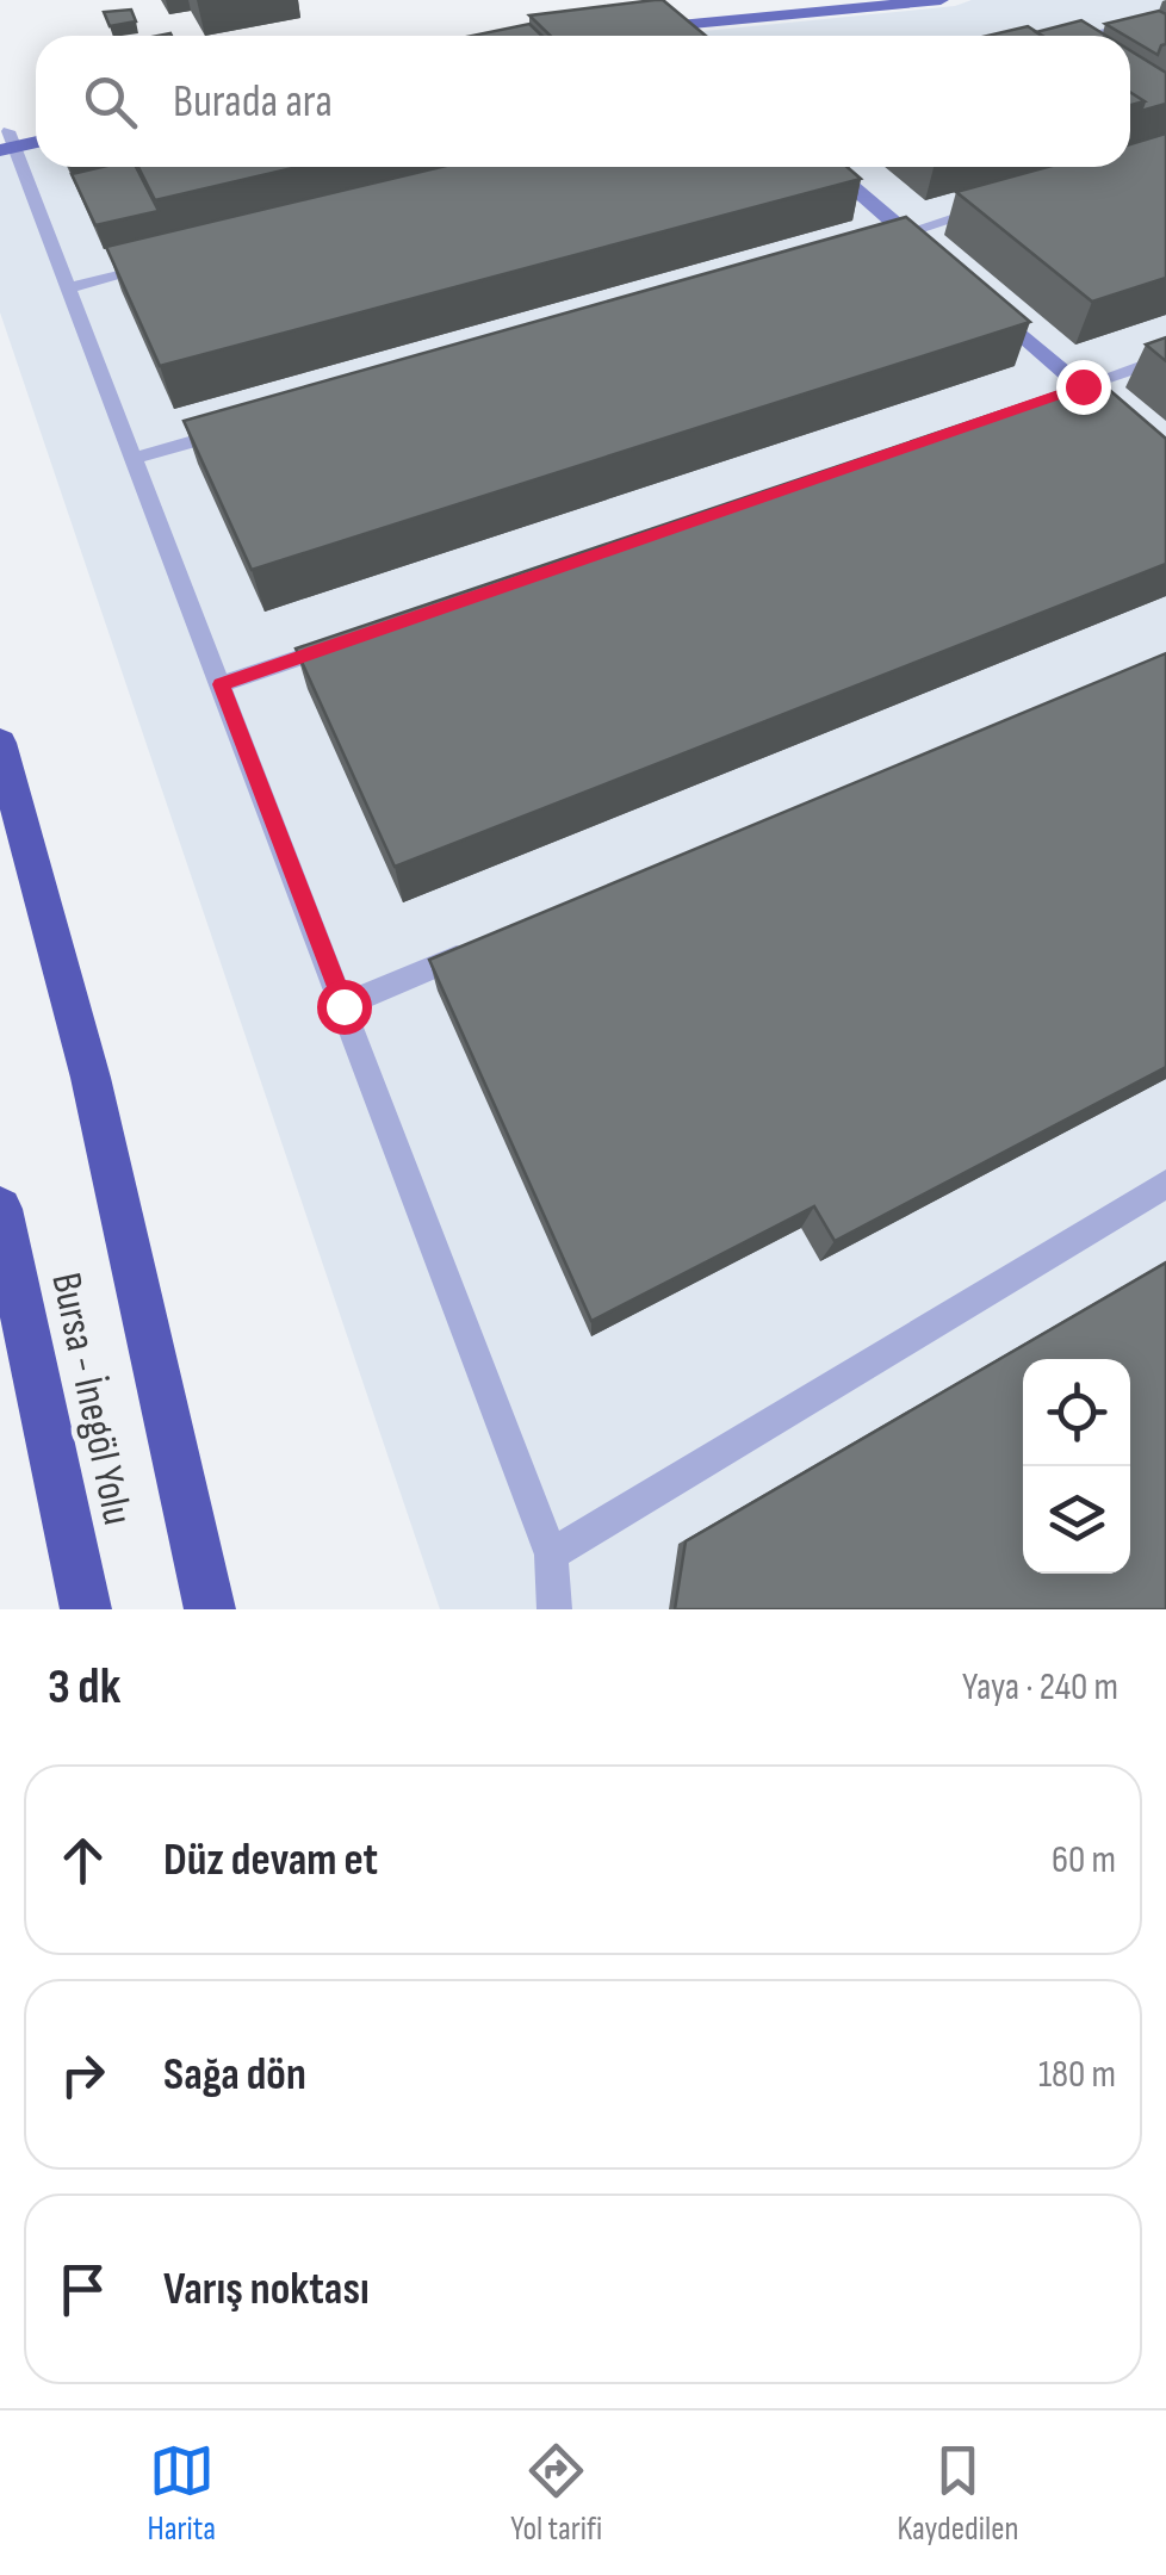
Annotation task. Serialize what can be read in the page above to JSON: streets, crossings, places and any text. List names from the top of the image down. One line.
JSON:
{"streets":{"highway":["Bursa - İnegöl Yolu"]},"page":{"search":"Burada ara","heading":["3 dk","Yaya · 240 m"],"list":[["Düz devam et","60 m"],["Sağa dön","180 m"],"Varış noktası"],"nav":["Harita","Yol tarifi","Kaydedilen"]}}
